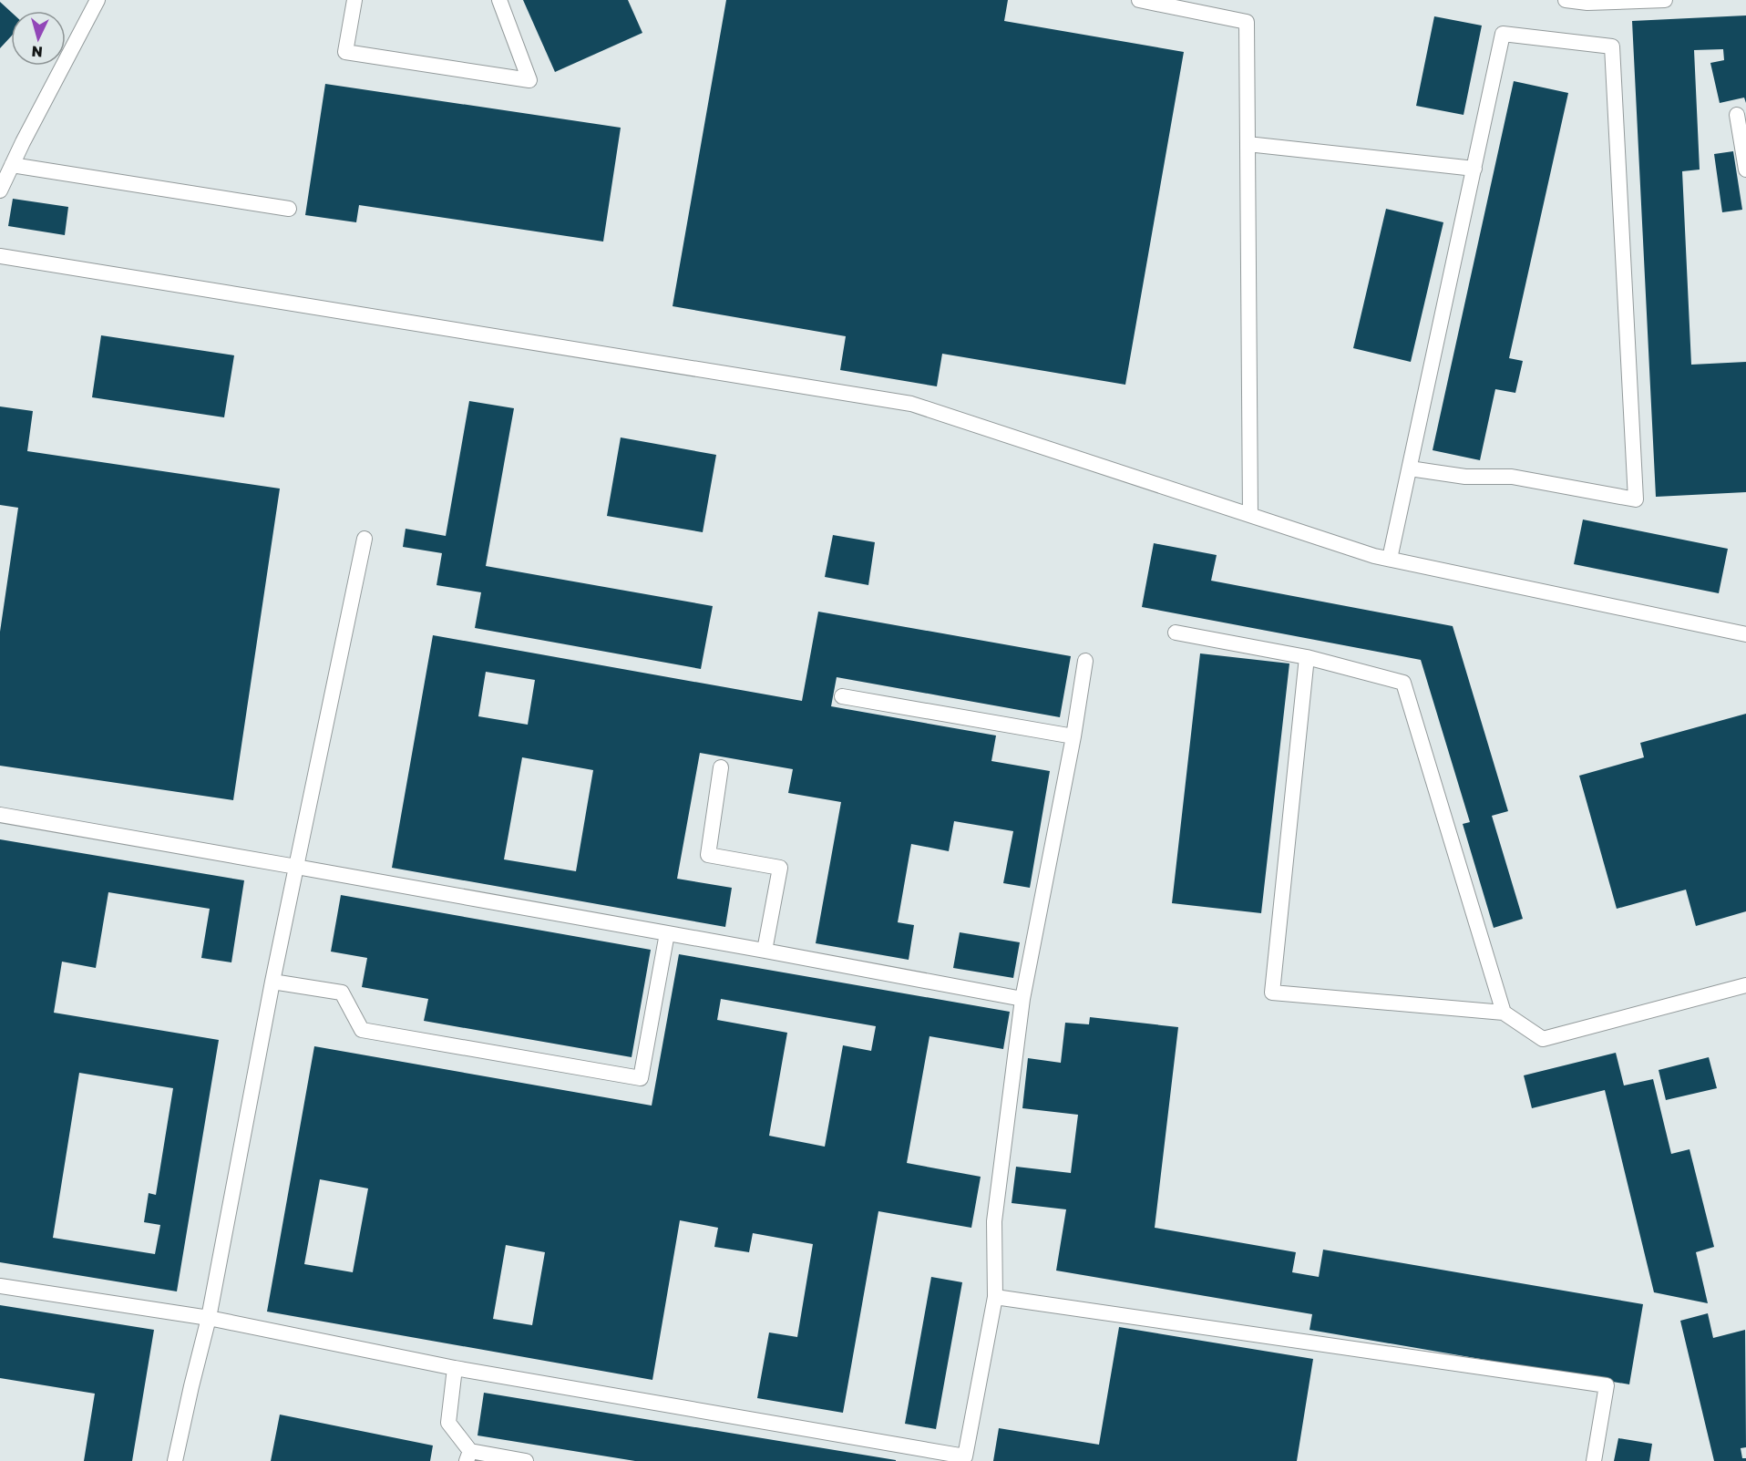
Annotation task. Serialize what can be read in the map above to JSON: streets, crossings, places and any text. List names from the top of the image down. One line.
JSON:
{"north":"bottom"}
